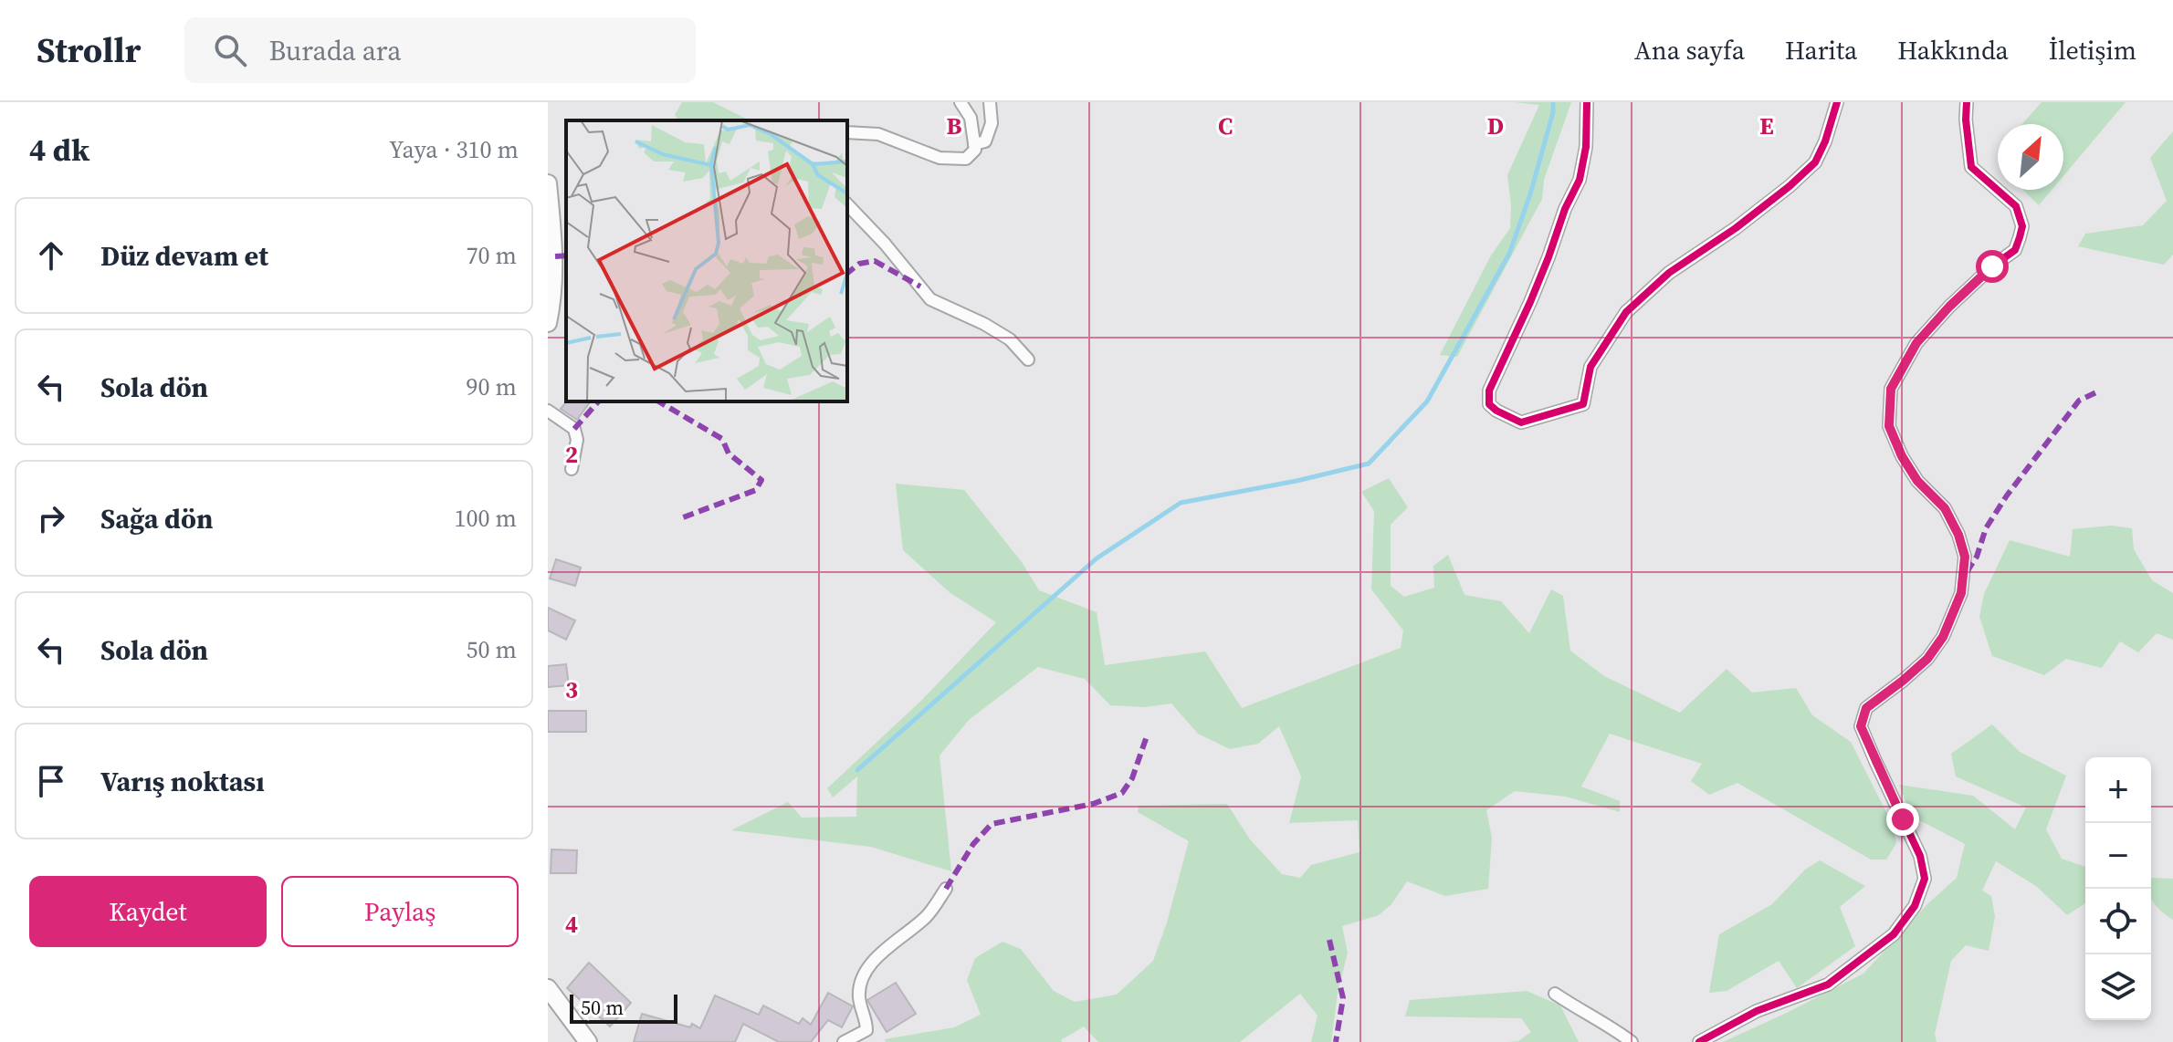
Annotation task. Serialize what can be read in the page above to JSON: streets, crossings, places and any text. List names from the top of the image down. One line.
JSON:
{"scale_bar":"50 m","north":"top right","page":{"header":"Strollr","search":"Burada ara","nav":["Ana sayfa","Harita","Hakkında","İletişim"],"heading":["4 dk","Yaya · 310 m"],"list":[["Düz devam et","70 m"],["Sola dön","90 m"],["Sağa dön","100 m"],["Sola dön","50 m"],"Varış noktası"],"map_buttons":["+","−"],"buttons":["Kaydet","Paylaş"],"scale":"50 m"},"grid":{"columns":["B","C","D","E"],"rows":["2","3","4"]}}
